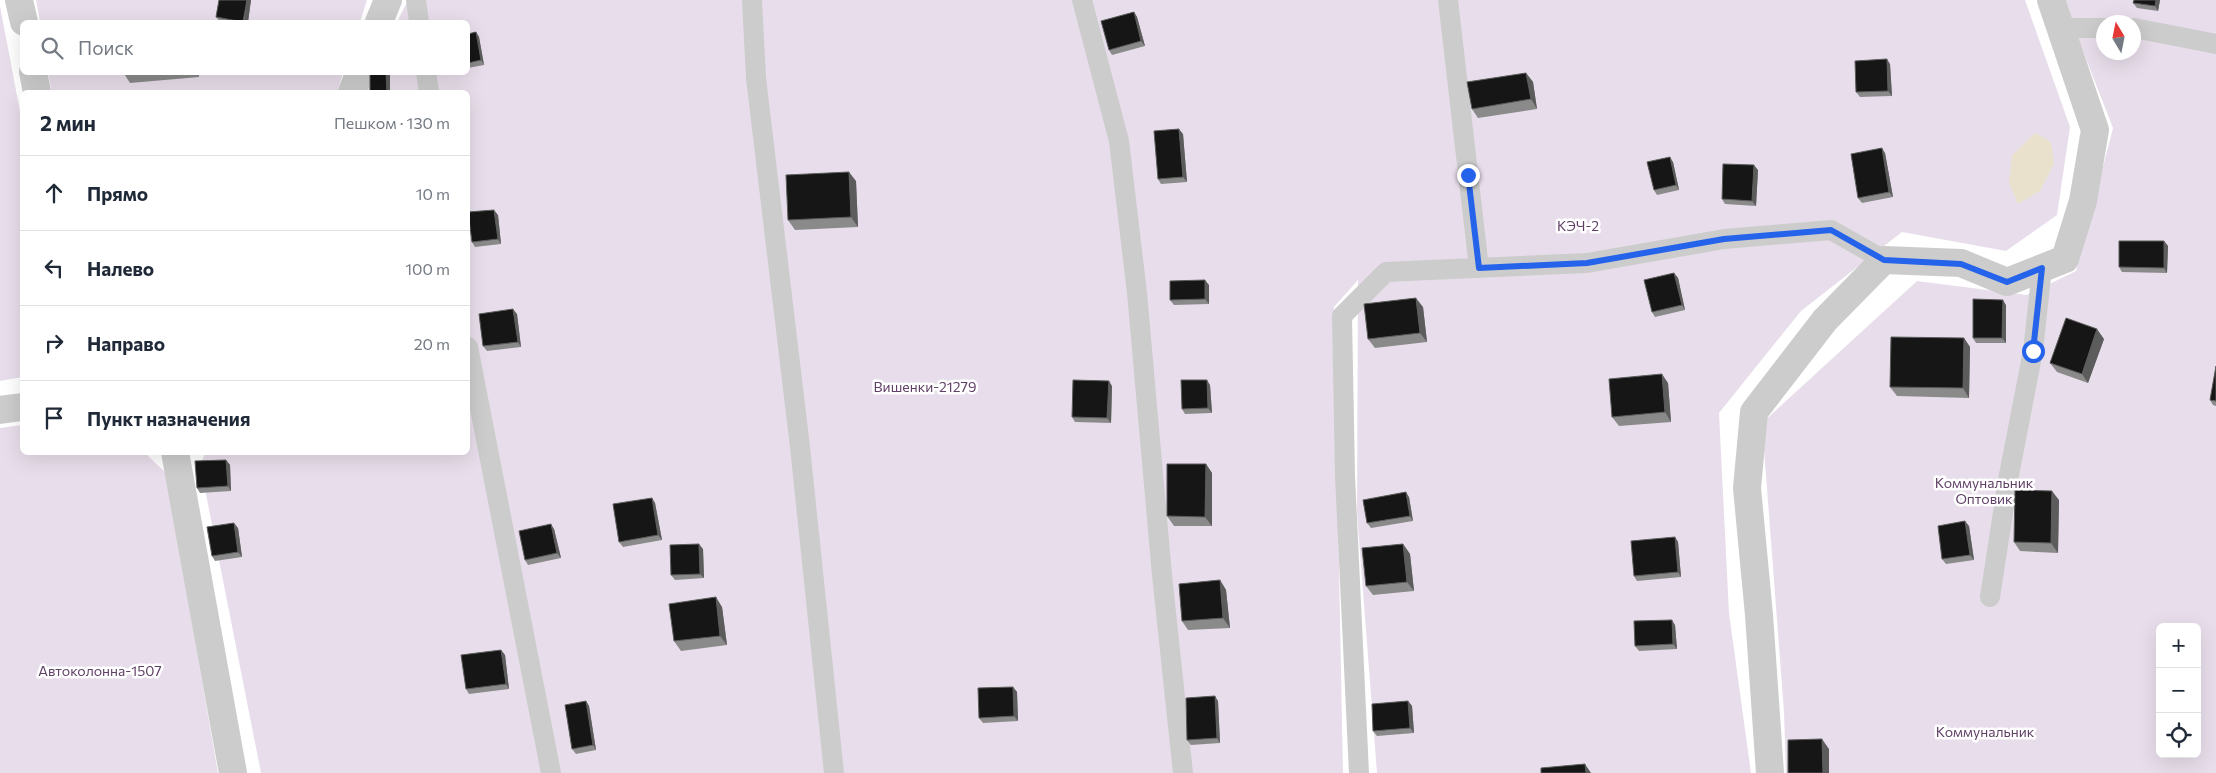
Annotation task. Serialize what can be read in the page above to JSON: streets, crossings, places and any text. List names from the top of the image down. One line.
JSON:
{"parks":["КЭЧ-2","Вишенки-21279","Коммунальник Оптовик","Автоколонна-1507","Коммунальник"],"north":"top","page":{"search":"Поиск","heading":["2 мин","Пешком · 130 m"],"list":[["Прямо","10 m"],["Налево","100 m"],["Направо","20 m"],"Пункт назначения"],"map_buttons":["+","−"]}}
